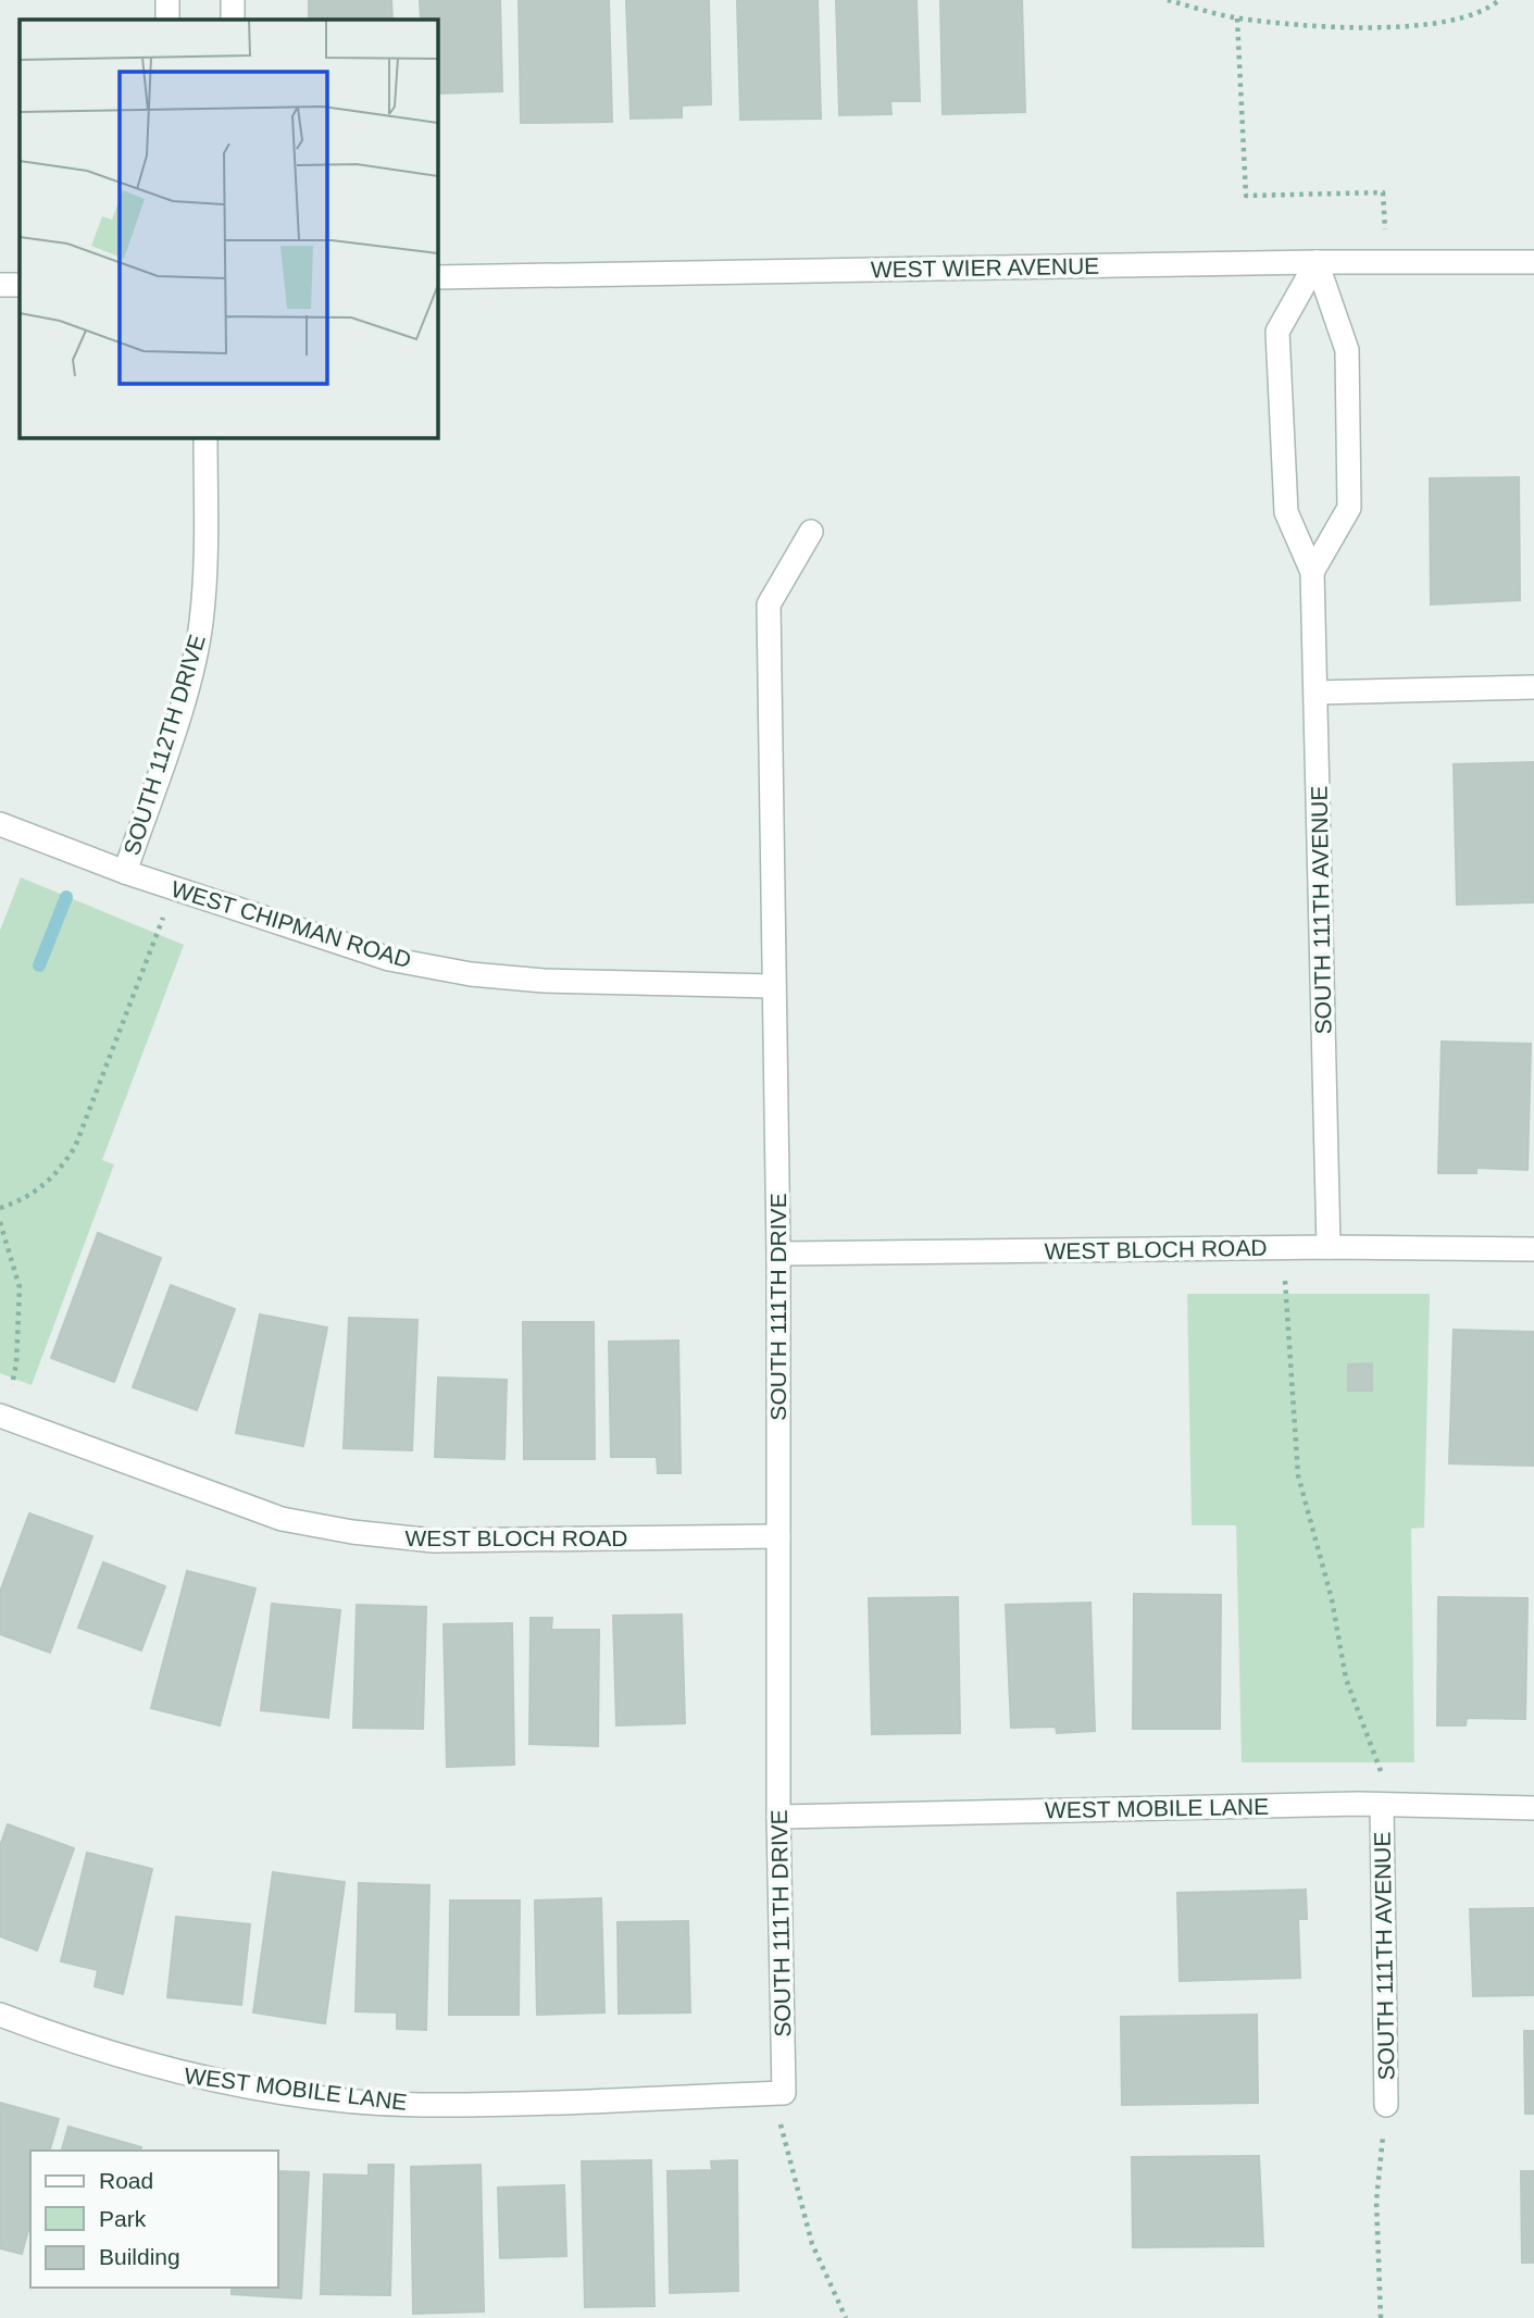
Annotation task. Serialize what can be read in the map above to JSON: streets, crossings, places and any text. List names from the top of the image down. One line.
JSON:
{"streets":{"street":["WEST WIER AVENUE","SOUTH 112TH DRIVE","SOUTH 111TH AVENUE","WEST CHIPMAN ROAD","WEST BLOCH ROAD","SOUTH 111TH DRIVE","WEST MOBILE LANE"]},"crossings":[["WEST WIER AVENUE","SOUTH 111TH AVENUE"],["SOUTH 112TH DRIVE","WEST CHIPMAN ROAD"],["SOUTH 111TH AVENUE","WEST BLOCH ROAD"],["SOUTH 111TH AVENUE","WEST MOBILE LANE"],["WEST CHIPMAN ROAD","SOUTH 111TH DRIVE"],["WEST BLOCH ROAD","SOUTH 111TH DRIVE"],["SOUTH 111TH DRIVE","WEST MOBILE LANE"]],"legend":["Road","Park","Building"]}
